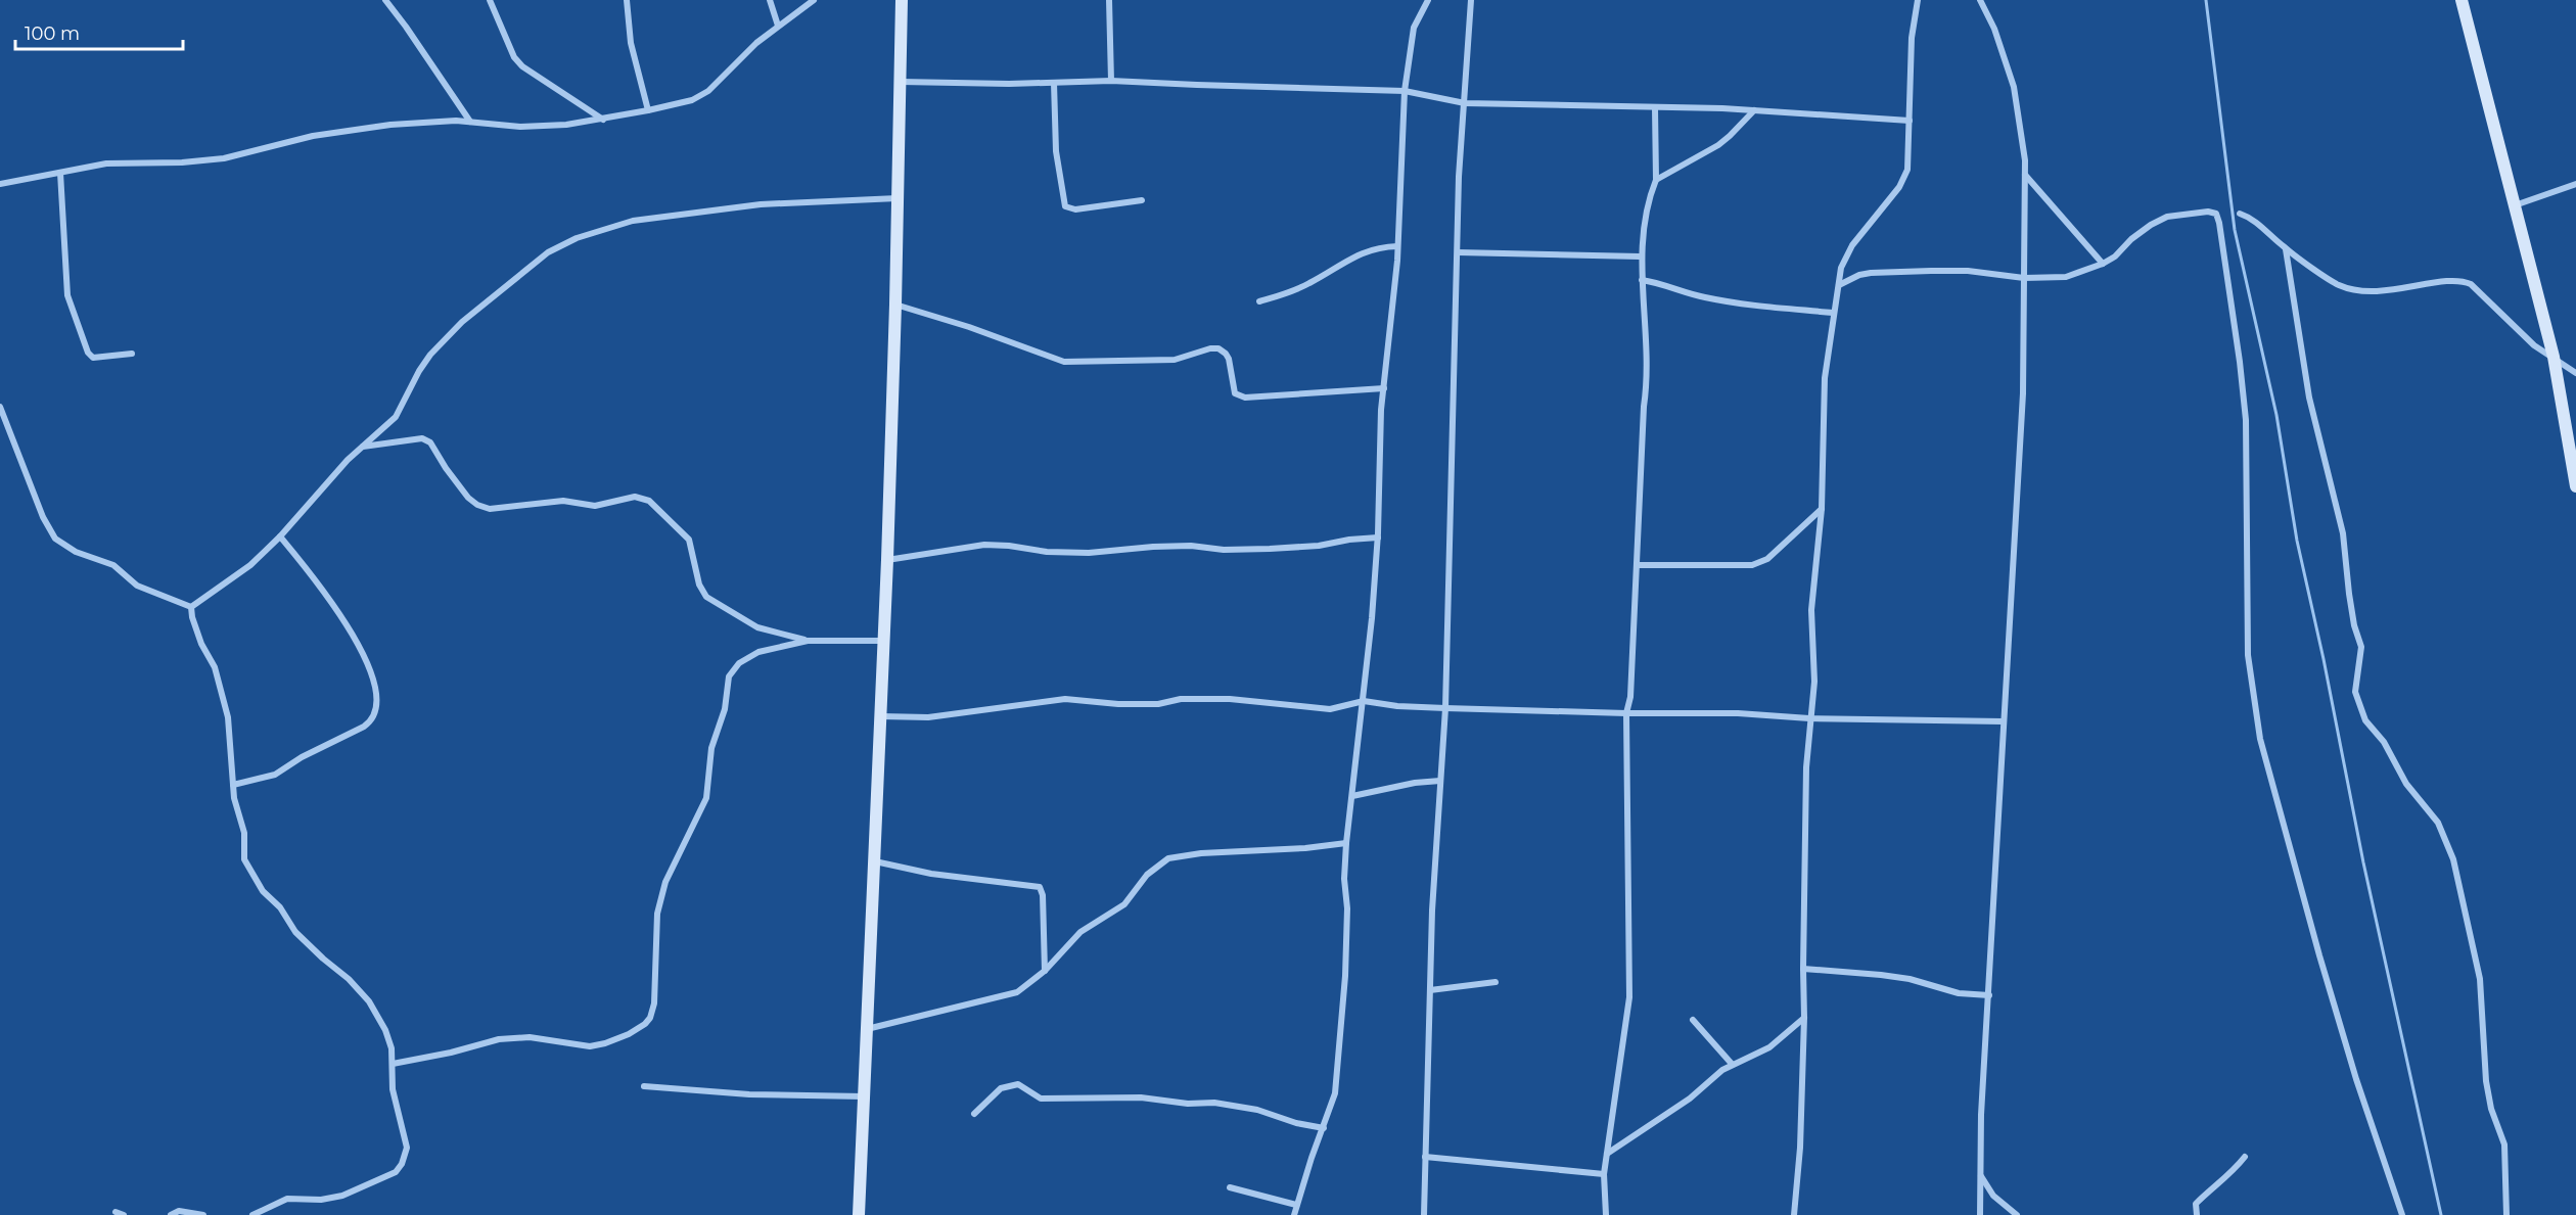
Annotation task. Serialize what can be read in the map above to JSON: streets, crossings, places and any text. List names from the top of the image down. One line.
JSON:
{"scale_bar":"100 m"}
